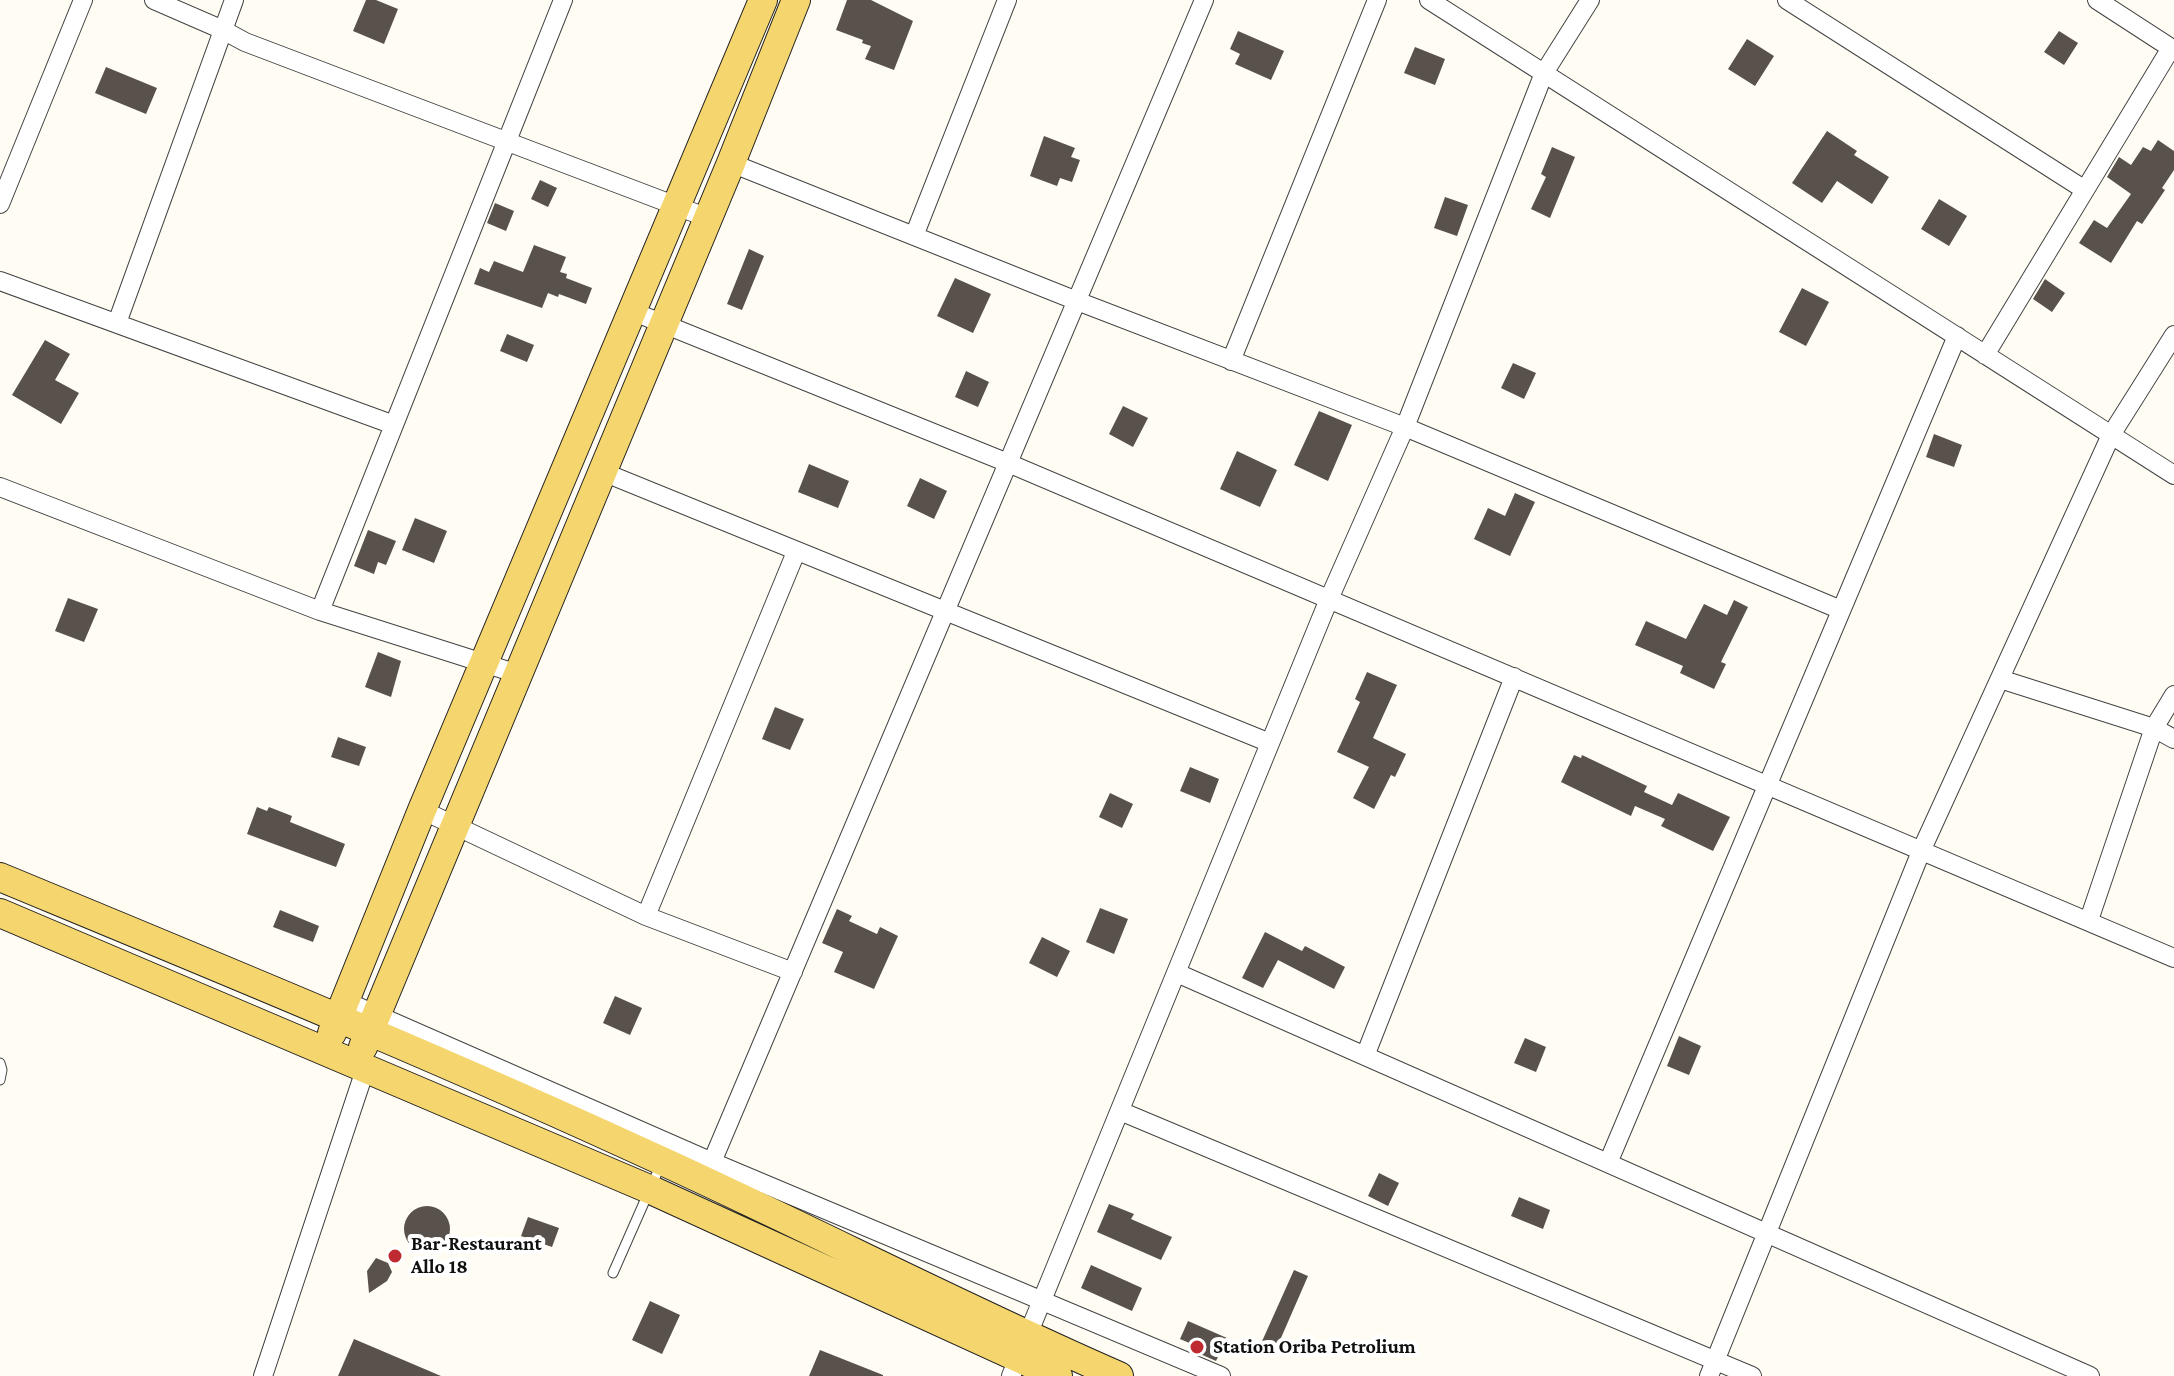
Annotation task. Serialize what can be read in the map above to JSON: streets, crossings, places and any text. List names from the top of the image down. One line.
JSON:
{"places":["Bar-Restaurant Allo 18","Station Oriba Petrolium"]}
